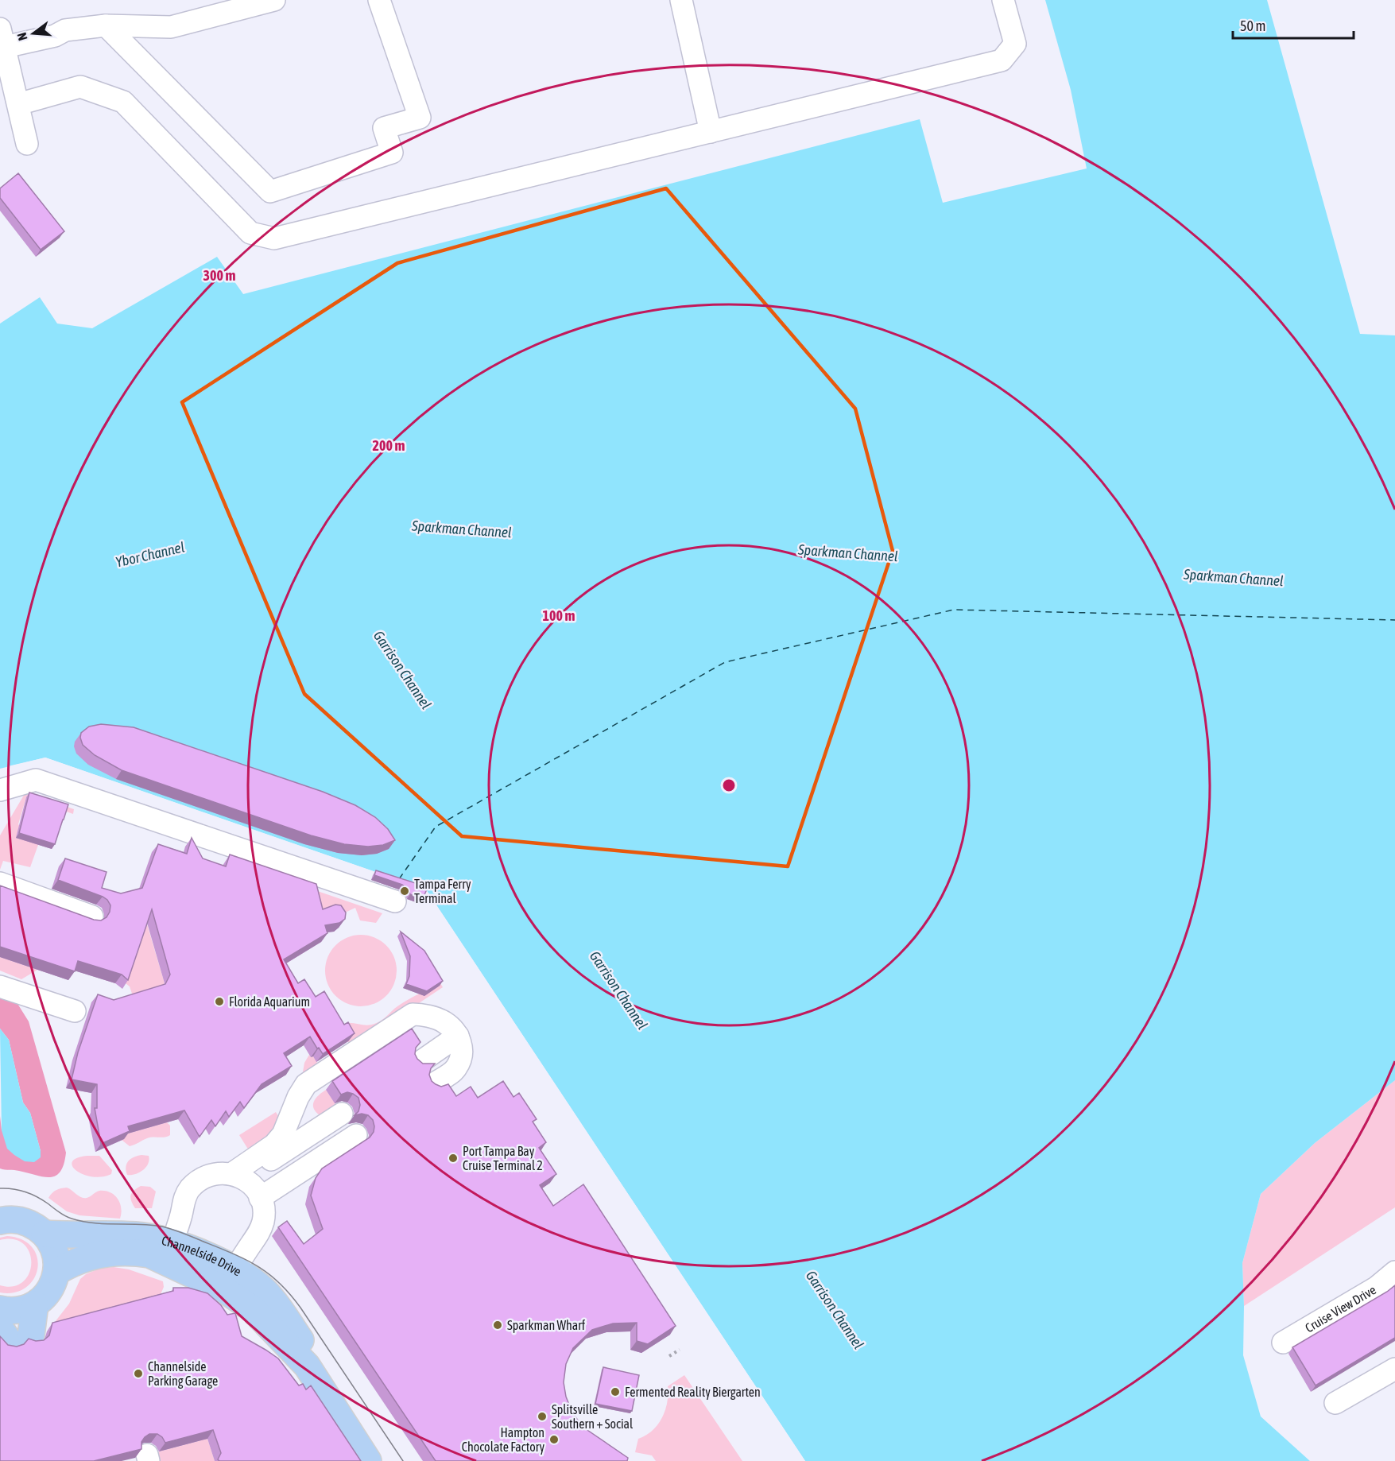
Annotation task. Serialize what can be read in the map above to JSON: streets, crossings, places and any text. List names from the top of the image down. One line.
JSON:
{"streets":{"main road":["Channelside Drive"],"street":["Cruise View Drive"]},"water":["Sparkman Channel","Ybor Channel","Garrison Channel"],"places":["Tampa Ferry Terminal","Florida Aquarium","Port Tampa Bay Cruise Terminal 2","Sparkman Wharf","Channelside Parking Garage","Fermented Reality Biergarten","Splitsville Southern + Social","Hampton Chocolate Factory"],"scale_bar":"50 m","north":"left","rings":["300 m","200 m","100 m"]}
